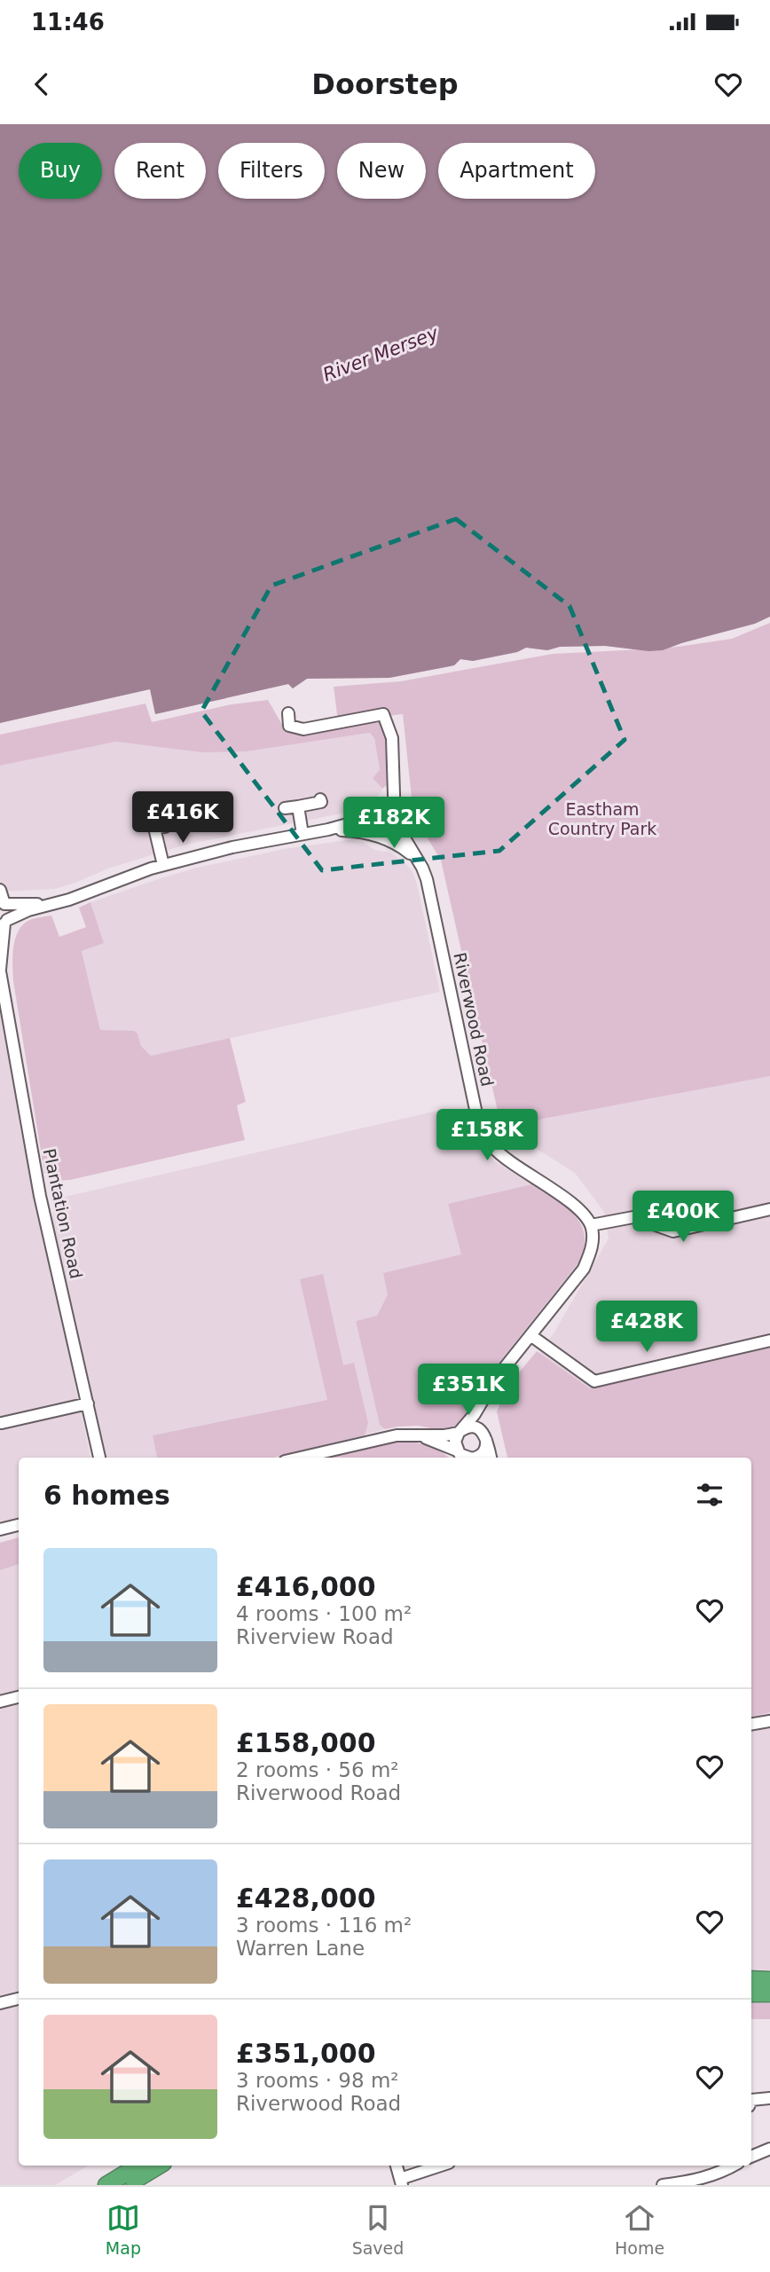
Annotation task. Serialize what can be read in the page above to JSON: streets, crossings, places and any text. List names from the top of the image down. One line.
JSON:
{"streets":{"street":["Riverwood Road","Plantation Road"]},"water":["River Mersey"],"parks":["Eastham Country Park"],"page":{"status":"11:46","header":"Doorstep","chip":["Buy","Rent","Filters","New","Apartment"],"price":["£416K","£182K","£158K","£400K","£428K","£351K"],"heading":"6 homes","list":[{"name":"£416,000","note":"4 rooms · 100 m² · Riverview Road"},{"name":"£158,000","note":"2 rooms · 56 m² · Riverwood Road"},{"name":"£428,000","note":"3 rooms · 116 m² · Warren Lane"},{"name":"£351,000","note":"3 rooms · 98 m² · Riverwood Road"}],"tabs":["Map","Saved","Home"]}}
